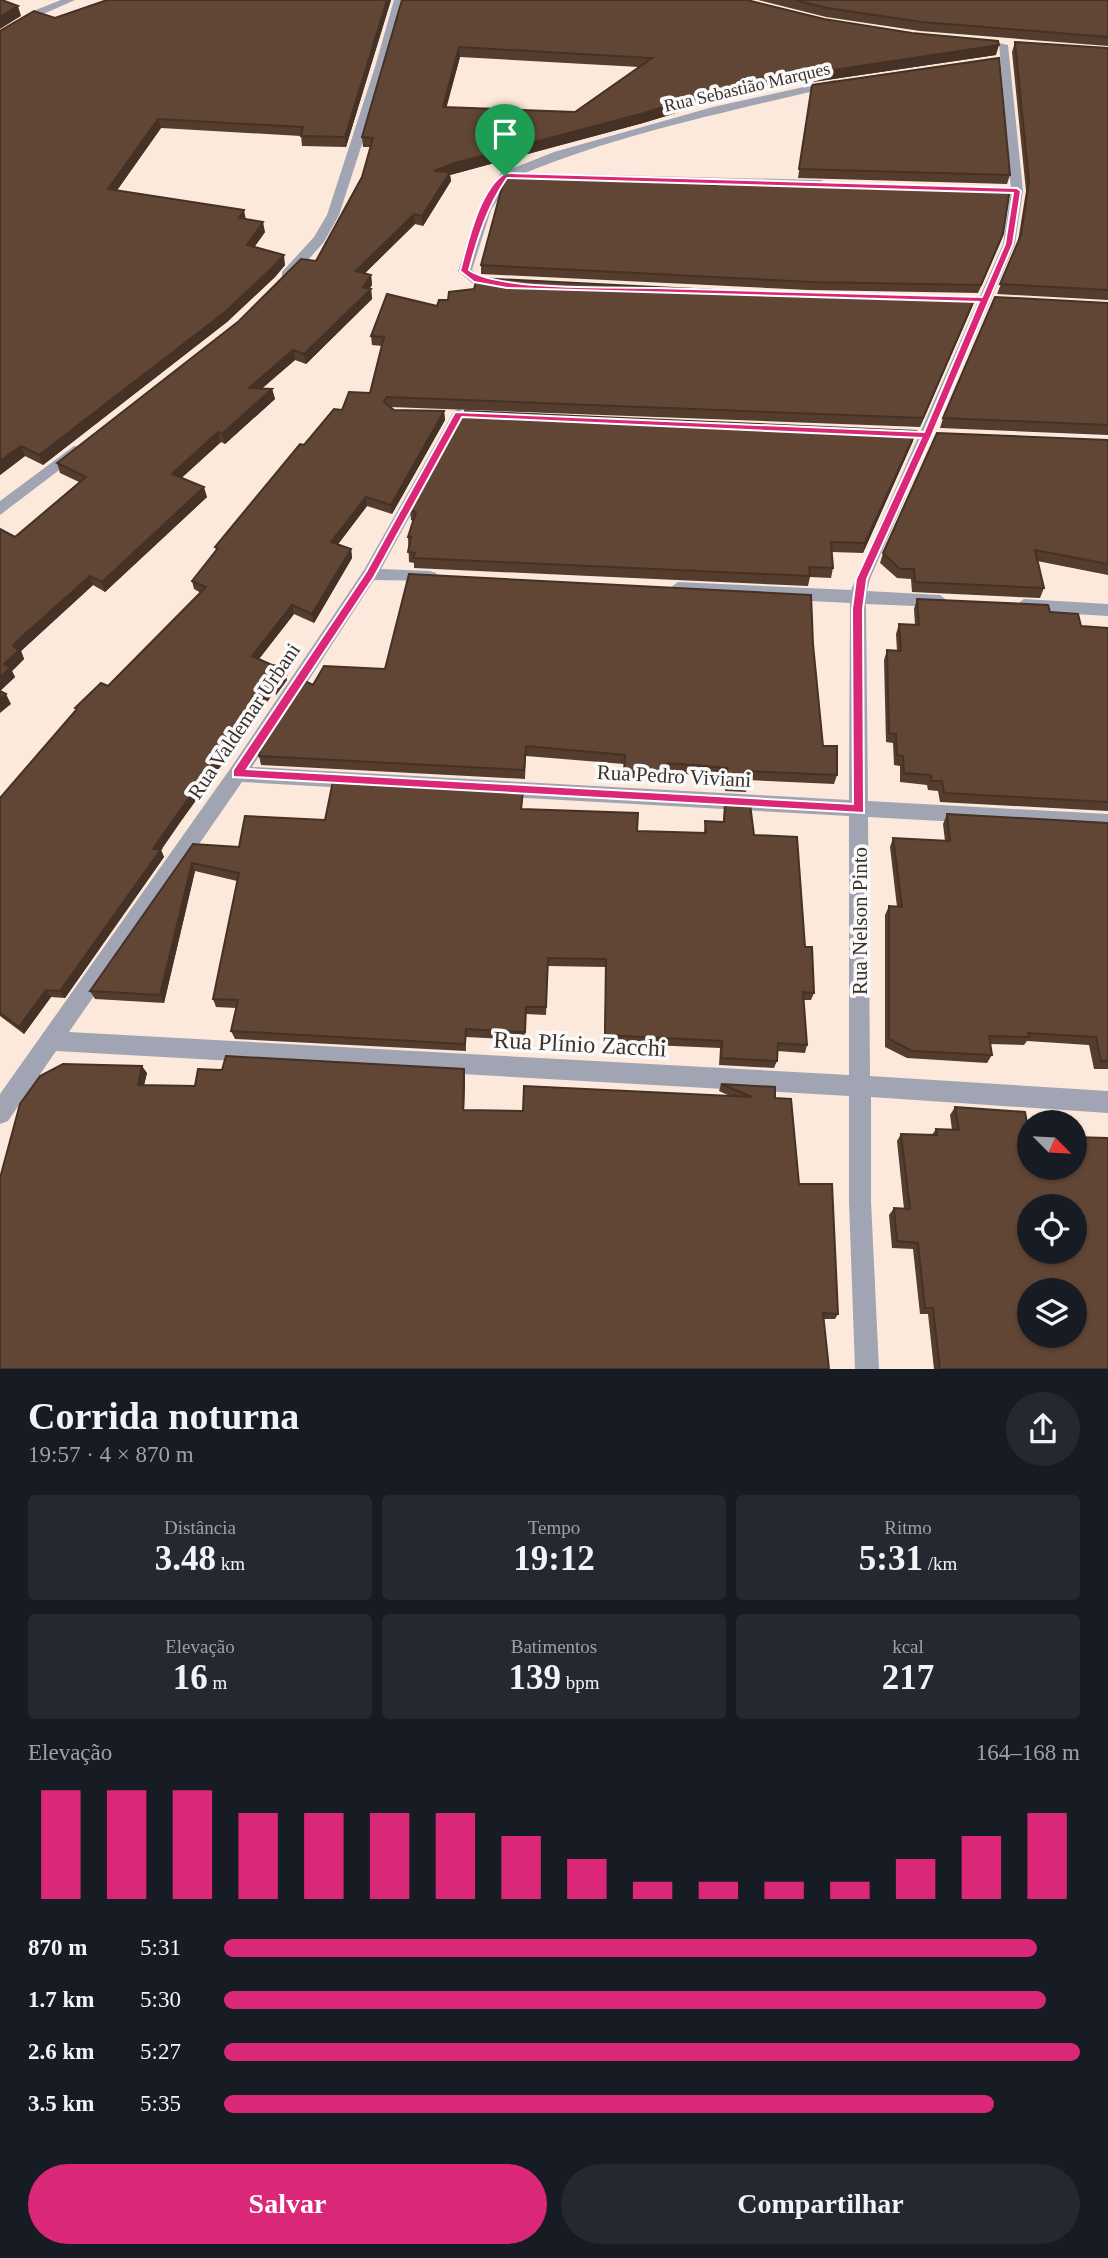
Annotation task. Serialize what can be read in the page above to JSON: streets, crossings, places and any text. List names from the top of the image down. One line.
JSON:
{"streets":{"street":["Rua Sebastião Marques","Rua Valdemar Urbani","Rua Pedro Viviani","Rua Nelson Pinto","Rua Plínio Zacchi"]},"crossings":[["Rua Valdemar Urbani","Rua Pedro Viviani"],["Rua Valdemar Urbani","Rua Plínio Zacchi"],["Rua Pedro Viviani","Rua Nelson Pinto"],["Rua Nelson Pinto","Rua Plínio Zacchi"]],"north":"bottom right","page":{"heading":["Corrida noturna","19:57 · 4 × 870 m"],"stats":[["Distância","3.48 km"],["Tempo","19:12"],["Ritmo","5:31 /km"],["Elevação","16 m"],["Batimentos","139 bpm"],["kcal","217"]],"chart":["Elevação","164–168 m"],"list":[{"name":"870 m","note":"5:31"},{"name":"1.7 km","note":"5:30"},{"name":"2.6 km","note":"5:27"},{"name":"3.5 km","note":"5:35"}],"buttons":["Salvar","Compartilhar"]}}
